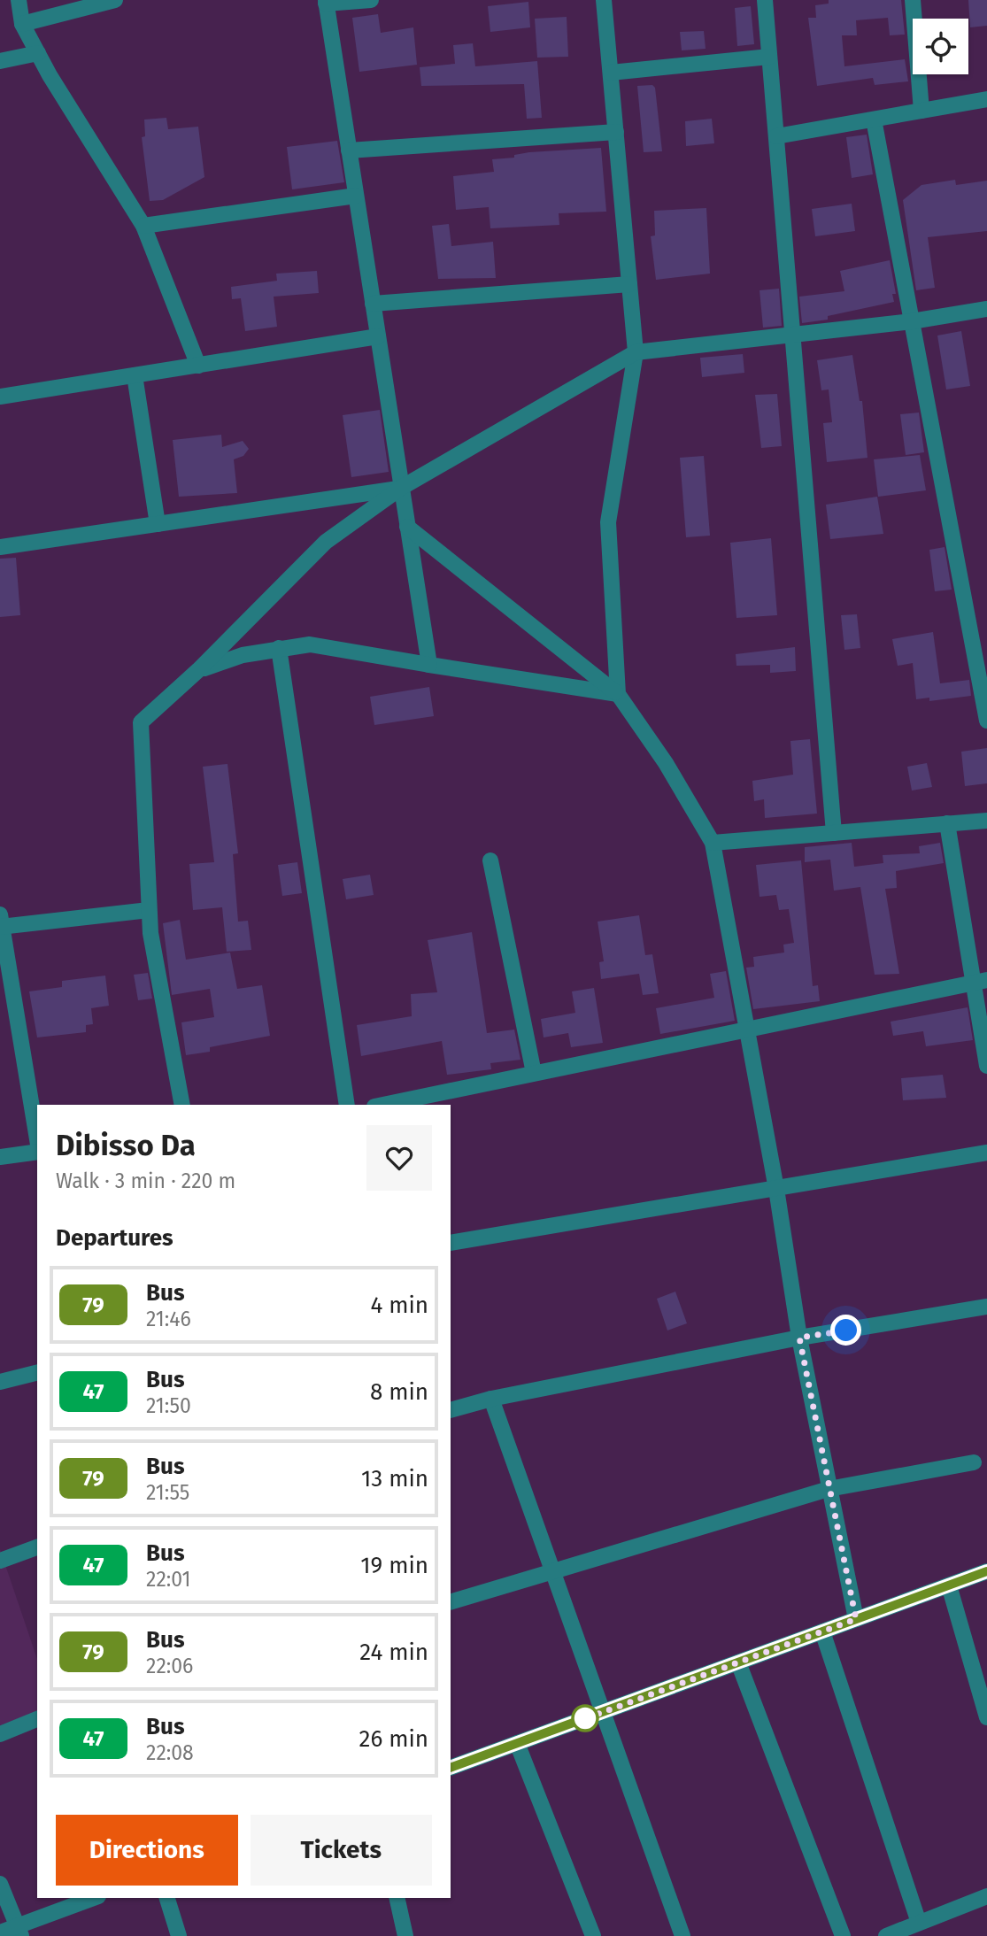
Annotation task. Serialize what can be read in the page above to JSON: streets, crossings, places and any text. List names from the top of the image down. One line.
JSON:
{"lines":["bus line 79"],"page":{"heading":[["Dibisso Da","Walk · 3 min · 220 m"],"Departures"],"list":[{"mark":"79","name":"Bus","note":"21:46","value":"4 min"},{"mark":"47","name":"Bus","note":"21:50","value":"8 min"},{"mark":"79","name":"Bus","note":"21:55","value":"13 min"},{"mark":"47","name":"Bus","note":"22:01","value":"19 min"},{"mark":"79","name":"Bus","note":"22:06","value":"24 min"},{"mark":"47","name":"Bus","note":"22:08","value":"26 min"}],"buttons":["Directions","Tickets"]}}
